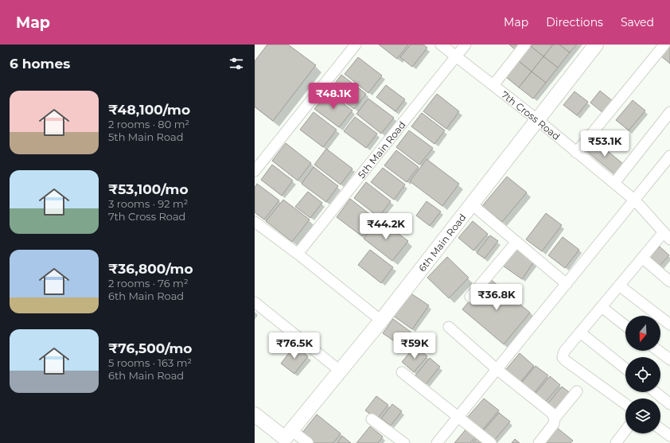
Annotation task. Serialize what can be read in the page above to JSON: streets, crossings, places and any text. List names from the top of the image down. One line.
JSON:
{"streets":{"street":["7th Cross Road","5th Main Road","6th Main Road"]},"crossings":[["7th Cross Road","5th Main Road"],["7th Cross Road","6th Main Road"]],"north":"bottom","page":{"header":"Map","nav":["Map","Directions","Saved"],"heading":"6 homes","list":[{"name":"₹48,100/mo","note":"2 rooms · 80 m² · 5th Main Road"},{"name":"₹53,100/mo","note":"3 rooms · 92 m² · 7th Cross Road"},{"name":"₹36,800/mo","note":"2 rooms · 76 m² · 6th Main Road"},{"name":"₹76,500/mo","note":"5 rooms · 163 m² · 6th Main Road"}],"price":["₹48.1K","₹53.1K","₹44.2K","₹36.8K","₹76.5K","₹59K"]}}
